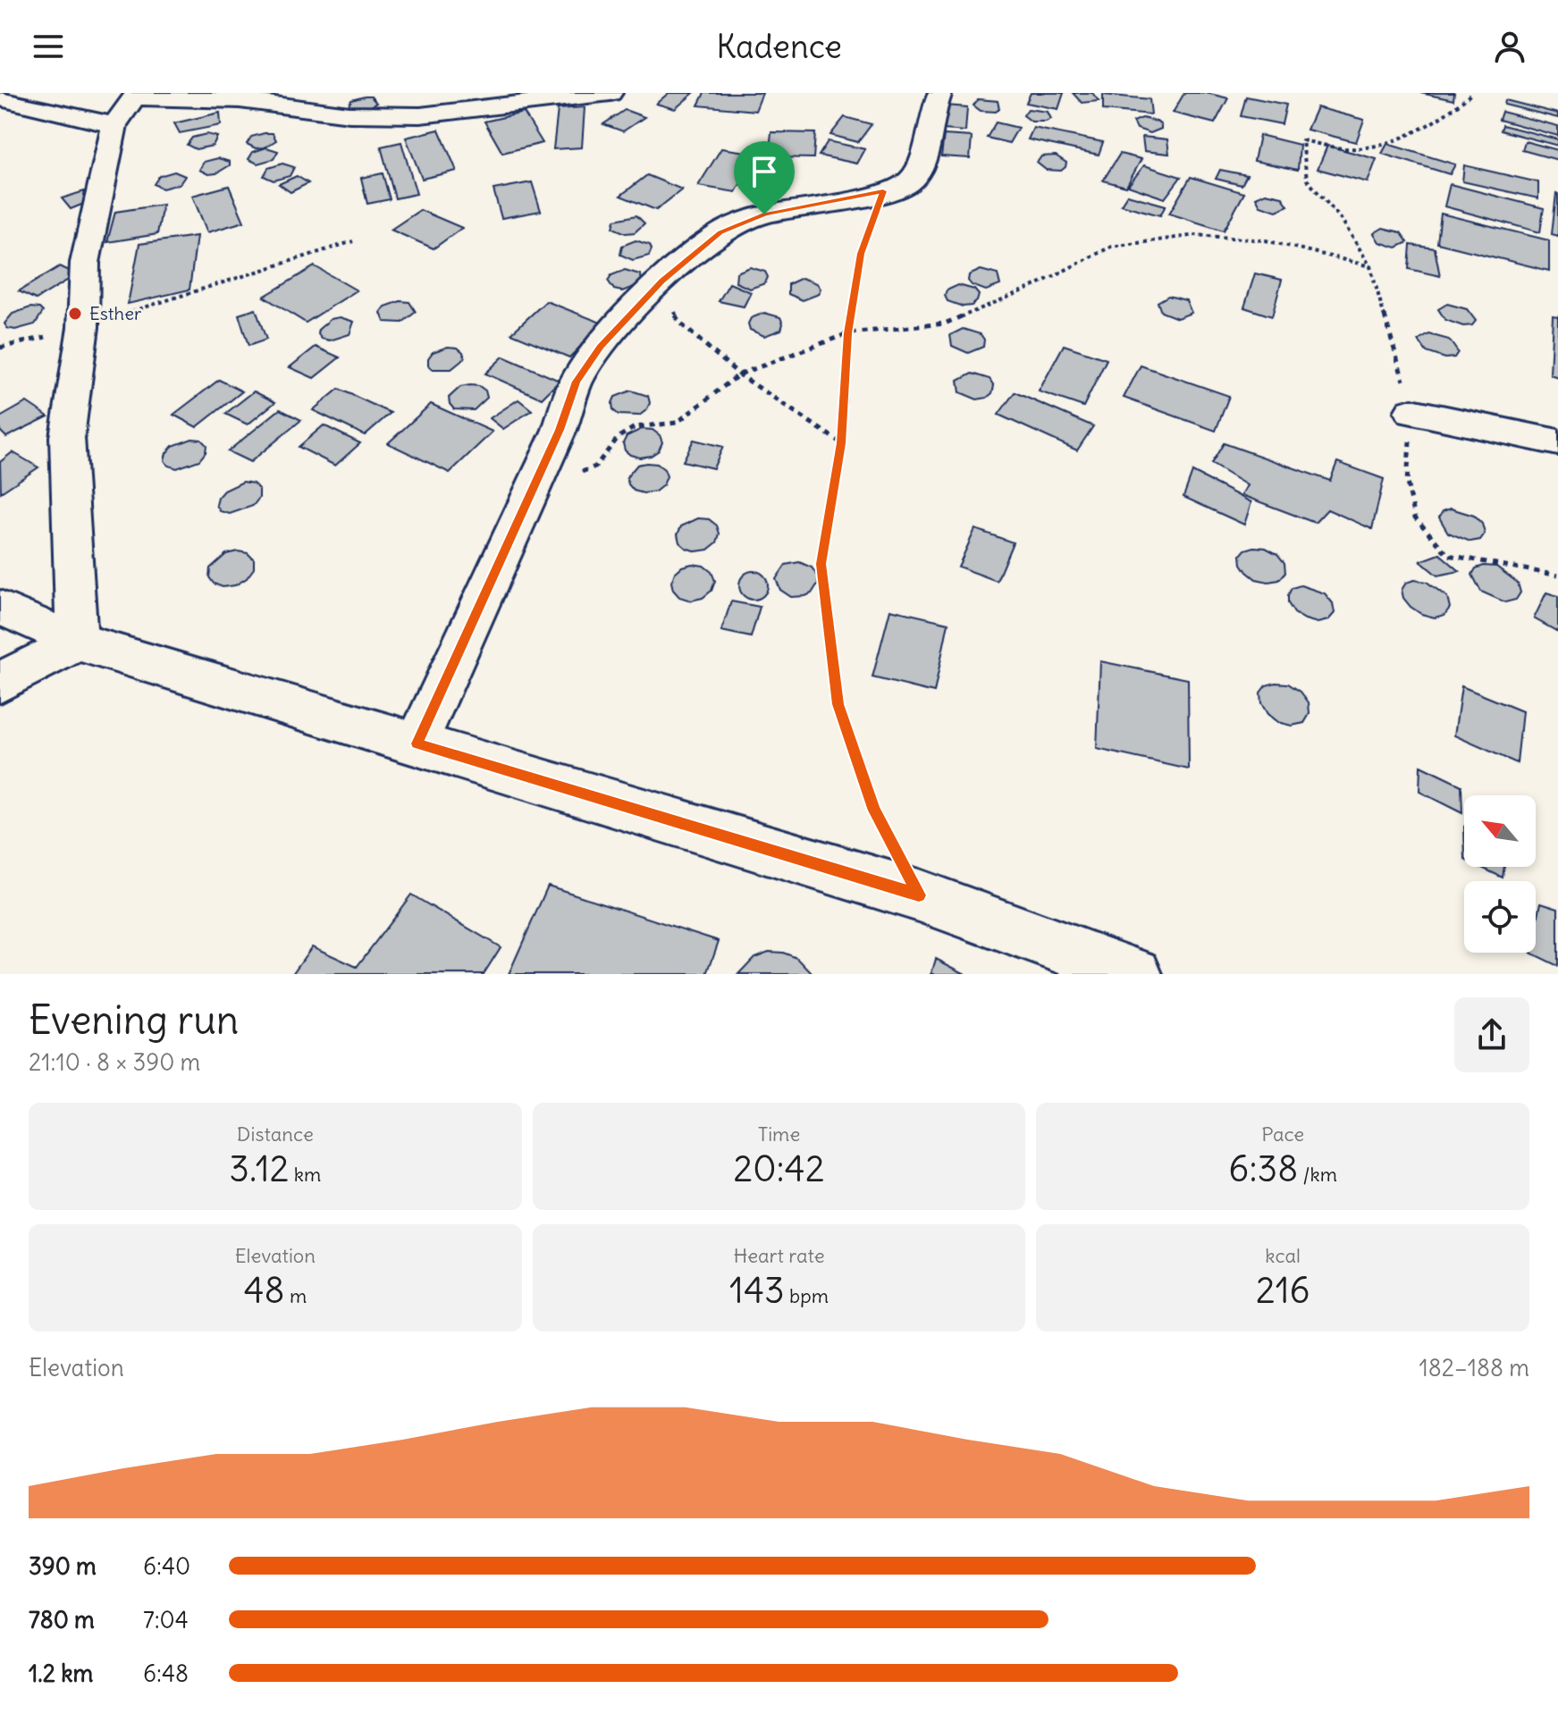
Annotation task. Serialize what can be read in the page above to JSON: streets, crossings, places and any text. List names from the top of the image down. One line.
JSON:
{"places":["Esther"],"north":"top left","page":{"header":"Kadence","heading":["Evening run","21:10 · 8 × 390 m"],"stats":[["Distance","3.12 km"],["Time","20:42"],["Pace","6:38 /km"],["Elevation","48 m"],["Heart rate","143 bpm"],["kcal","216"]],"chart":["Elevation","182–188 m"],"list":[{"name":"390 m","note":"6:40"},{"name":"780 m","note":"7:04"},{"name":"1.2 km","note":"6:48"}]}}
